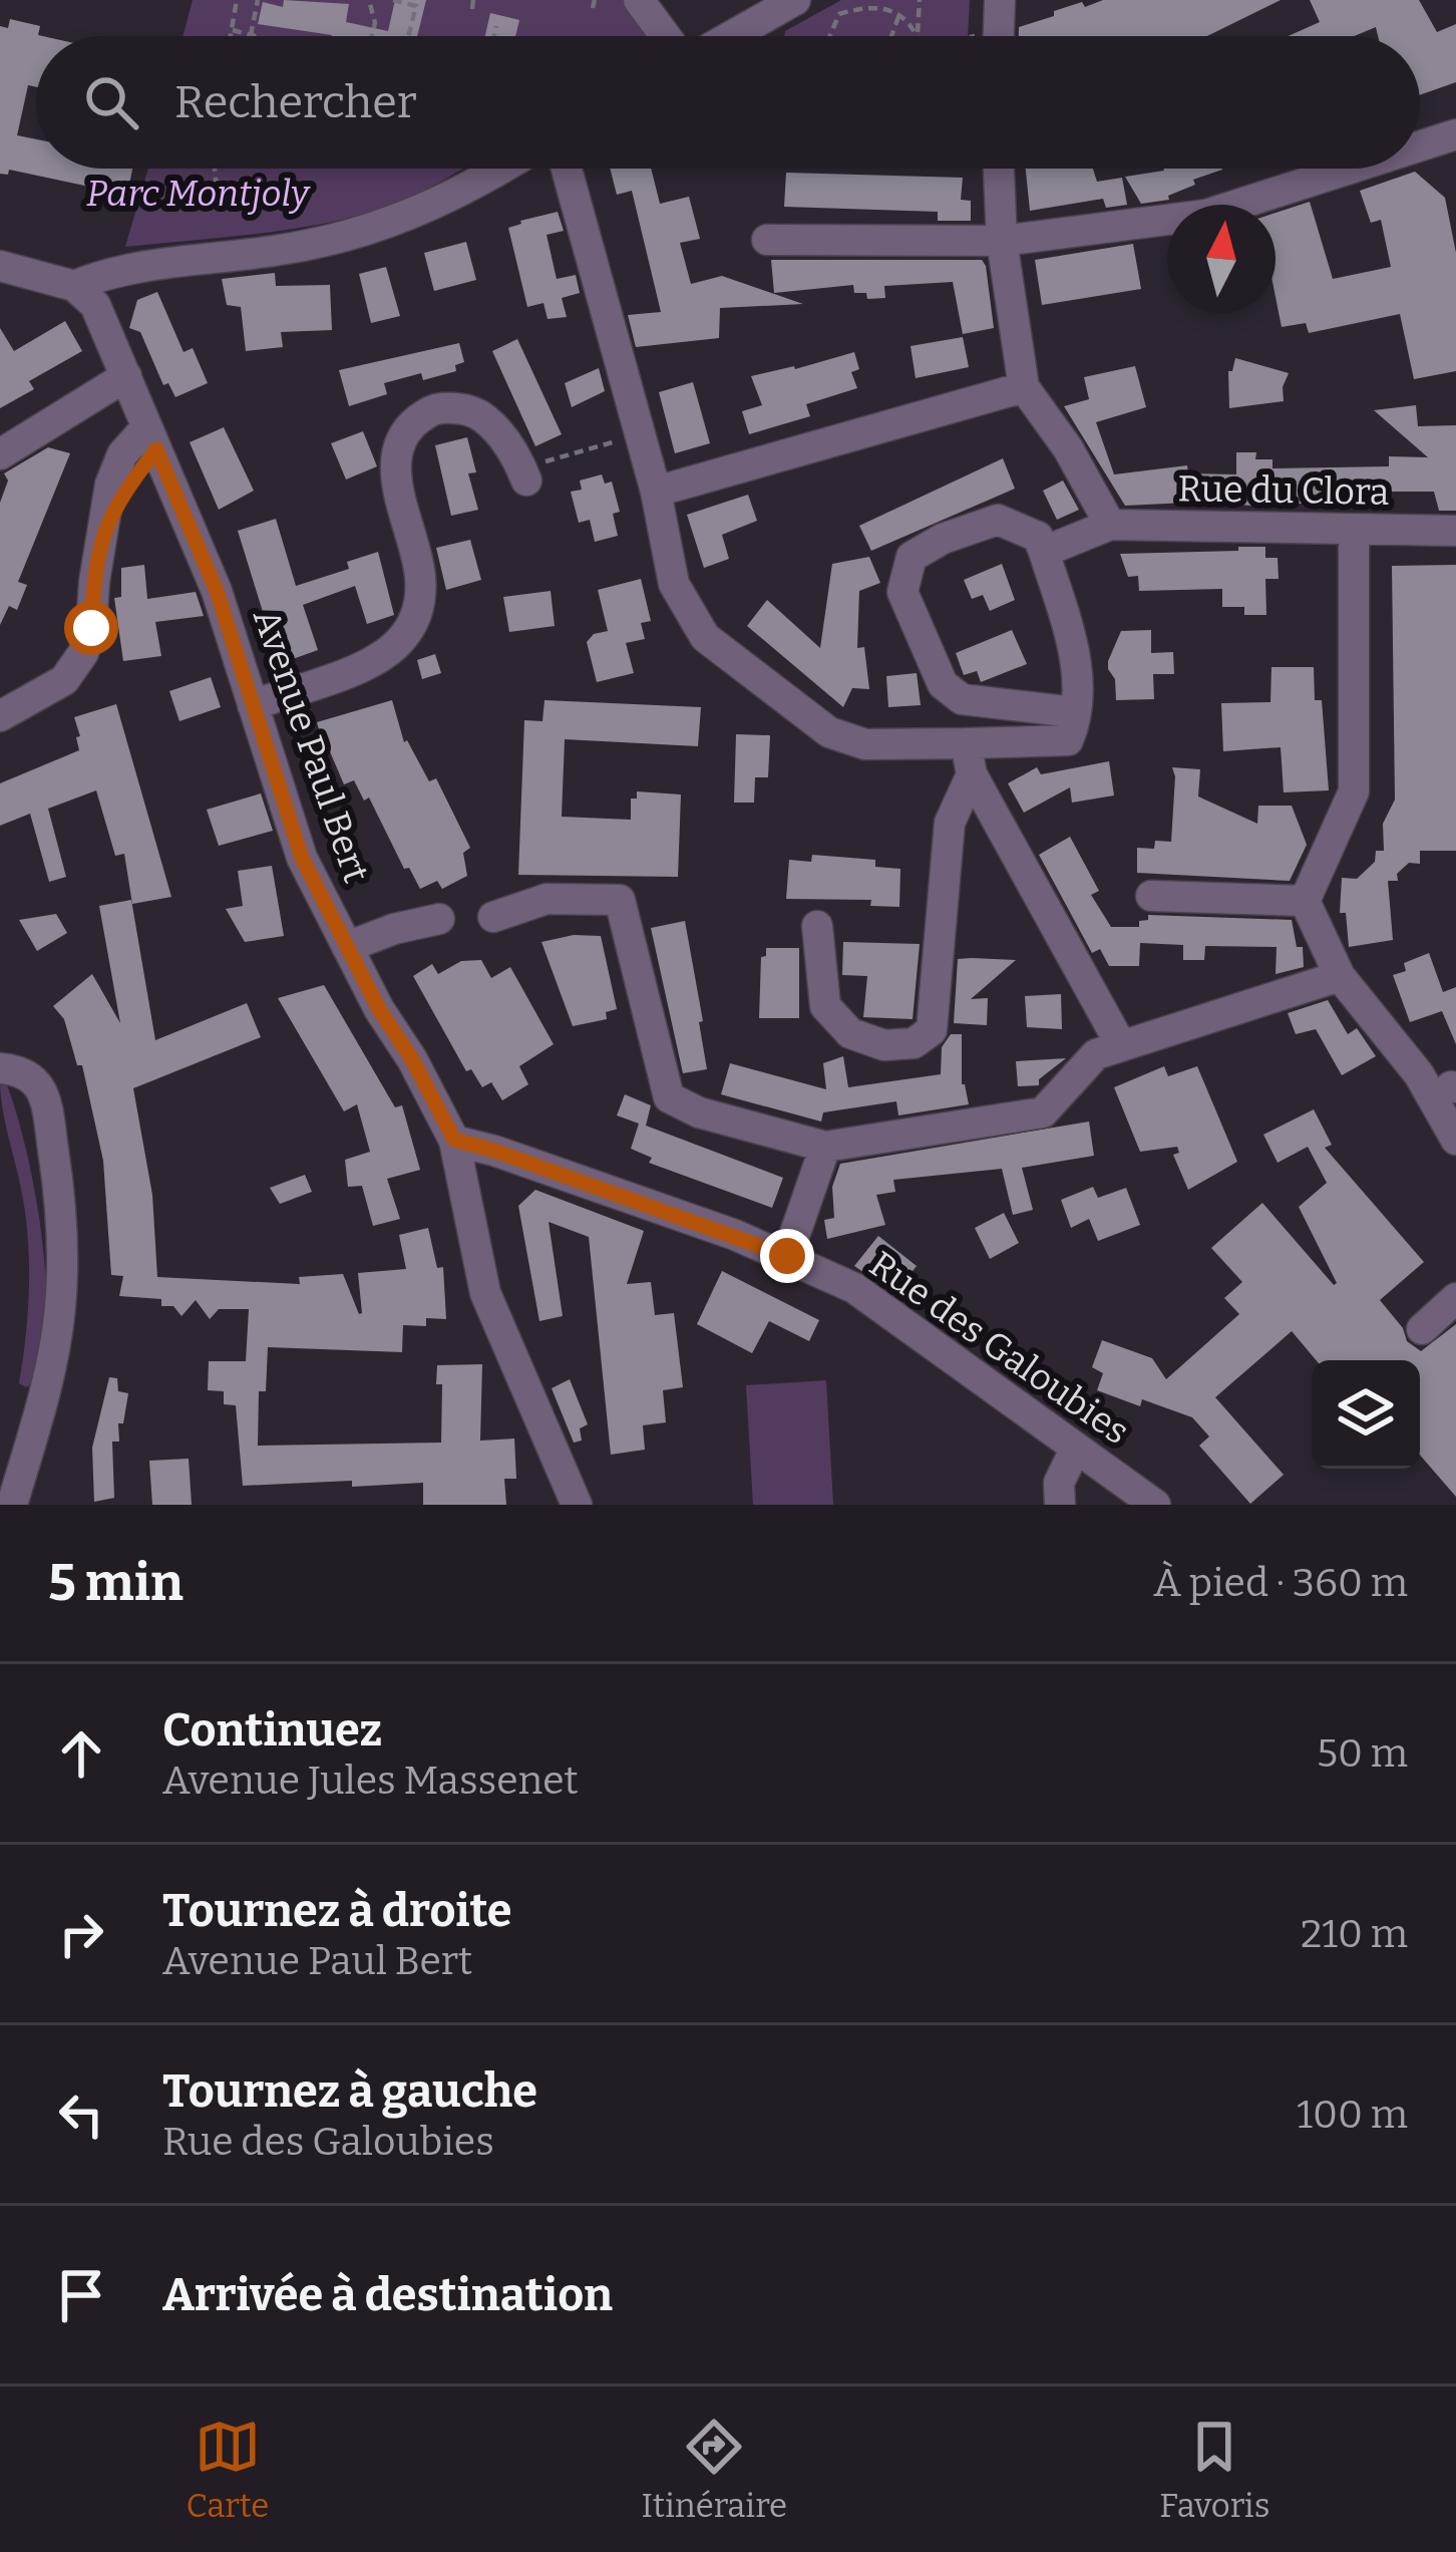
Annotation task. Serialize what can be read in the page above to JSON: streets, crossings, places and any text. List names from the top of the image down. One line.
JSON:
{"streets":{"street":["Rue du Clora","Avenue Paul Bert","Rue des Galoubies"]},"crossings":[["Avenue Paul Bert","Rue des Galoubies"]],"parks":["Parc Montjoly"],"north":"top","page":{"search":"Rechercher","heading":["5 min","À pied · 360 m"],"list":[["Continuez","Avenue Jules Massenet","50 m"],["Tournez à droite","Avenue Paul Bert","210 m"],["Tournez à gauche","Rue des Galoubies","100 m"],"Arrivée à destination"],"nav":["Carte","Itinéraire","Favoris"]}}
